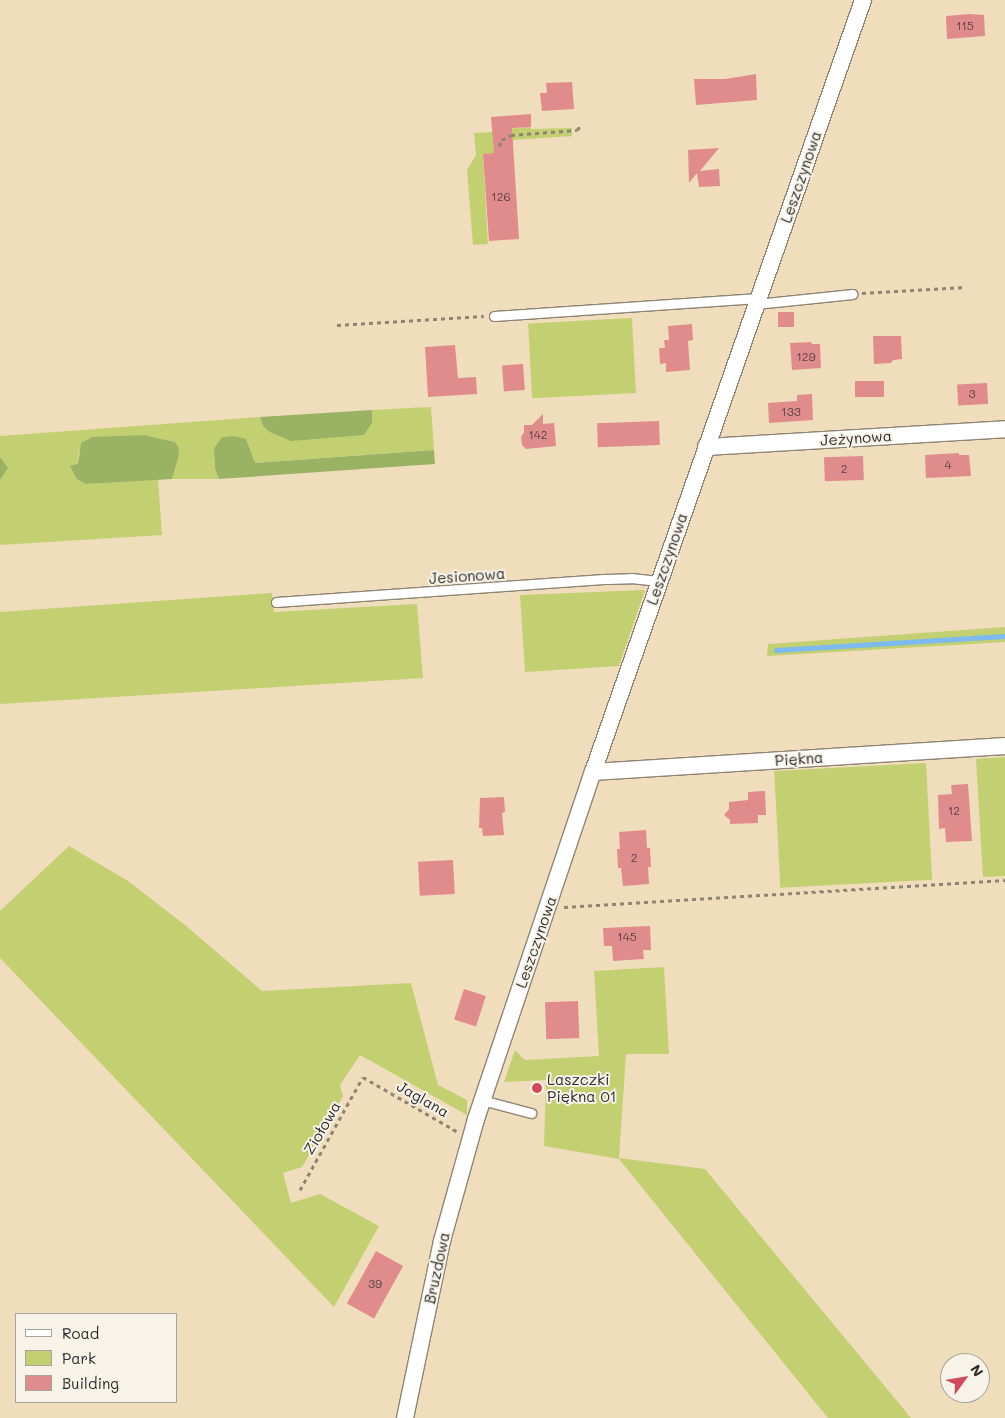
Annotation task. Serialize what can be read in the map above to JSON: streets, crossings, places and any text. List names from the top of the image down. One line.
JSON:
{"streets":{"street":["Leszczynowa","Jeżynowa","Piękna","Bruzdowa"],"lane":["Jesionowa"],"path":["Jaglana","Ziołowa"]},"crossings":[["Leszczynowa","Jeżynowa"],["Leszczynowa","Jesionowa"],["Leszczynowa","Piękna"],["Leszczynowa","Bruzdowa"],["Jaglana","Ziołowa"],["Jaglana","Bruzdowa"]],"places":["Laszczki Piękna 01"],"house_numbers":["115","126","129","3","133","142","4","2","12","2","145","39"],"legend":["Road","Park","Building"],"north":"top right"}
